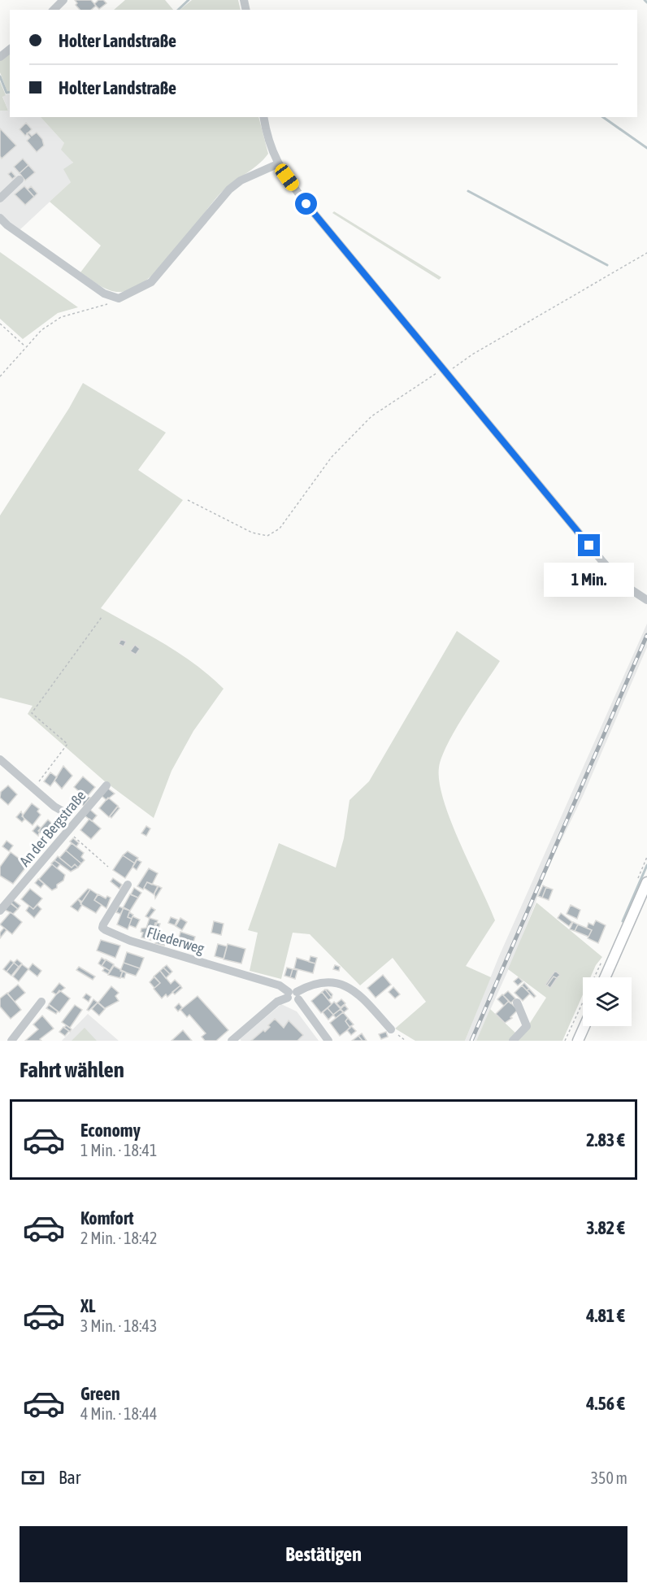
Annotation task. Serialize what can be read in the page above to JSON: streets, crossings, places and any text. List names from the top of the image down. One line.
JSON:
{"streets":{"street":["An der Bergstraße","Fliederweg"]},"page":{"banner":["Holter Landstraße","Holter Landstraße"],"bubble":"1 Min.","heading":"Fahrt wählen","list":[{"name":"Economy","note":"1 Min. · 18:41","value":"2.83 €"},{"name":"Komfort","note":"2 Min. · 18:42","value":"3.82 €"},{"name":"XL","note":"3 Min. · 18:43","value":"4.81 €"},{"name":"Green","note":"4 Min. · 18:44","value":"4.56 €"}],"pay":["Bar","350 m"],"buttons":"Bestätigen"}}
